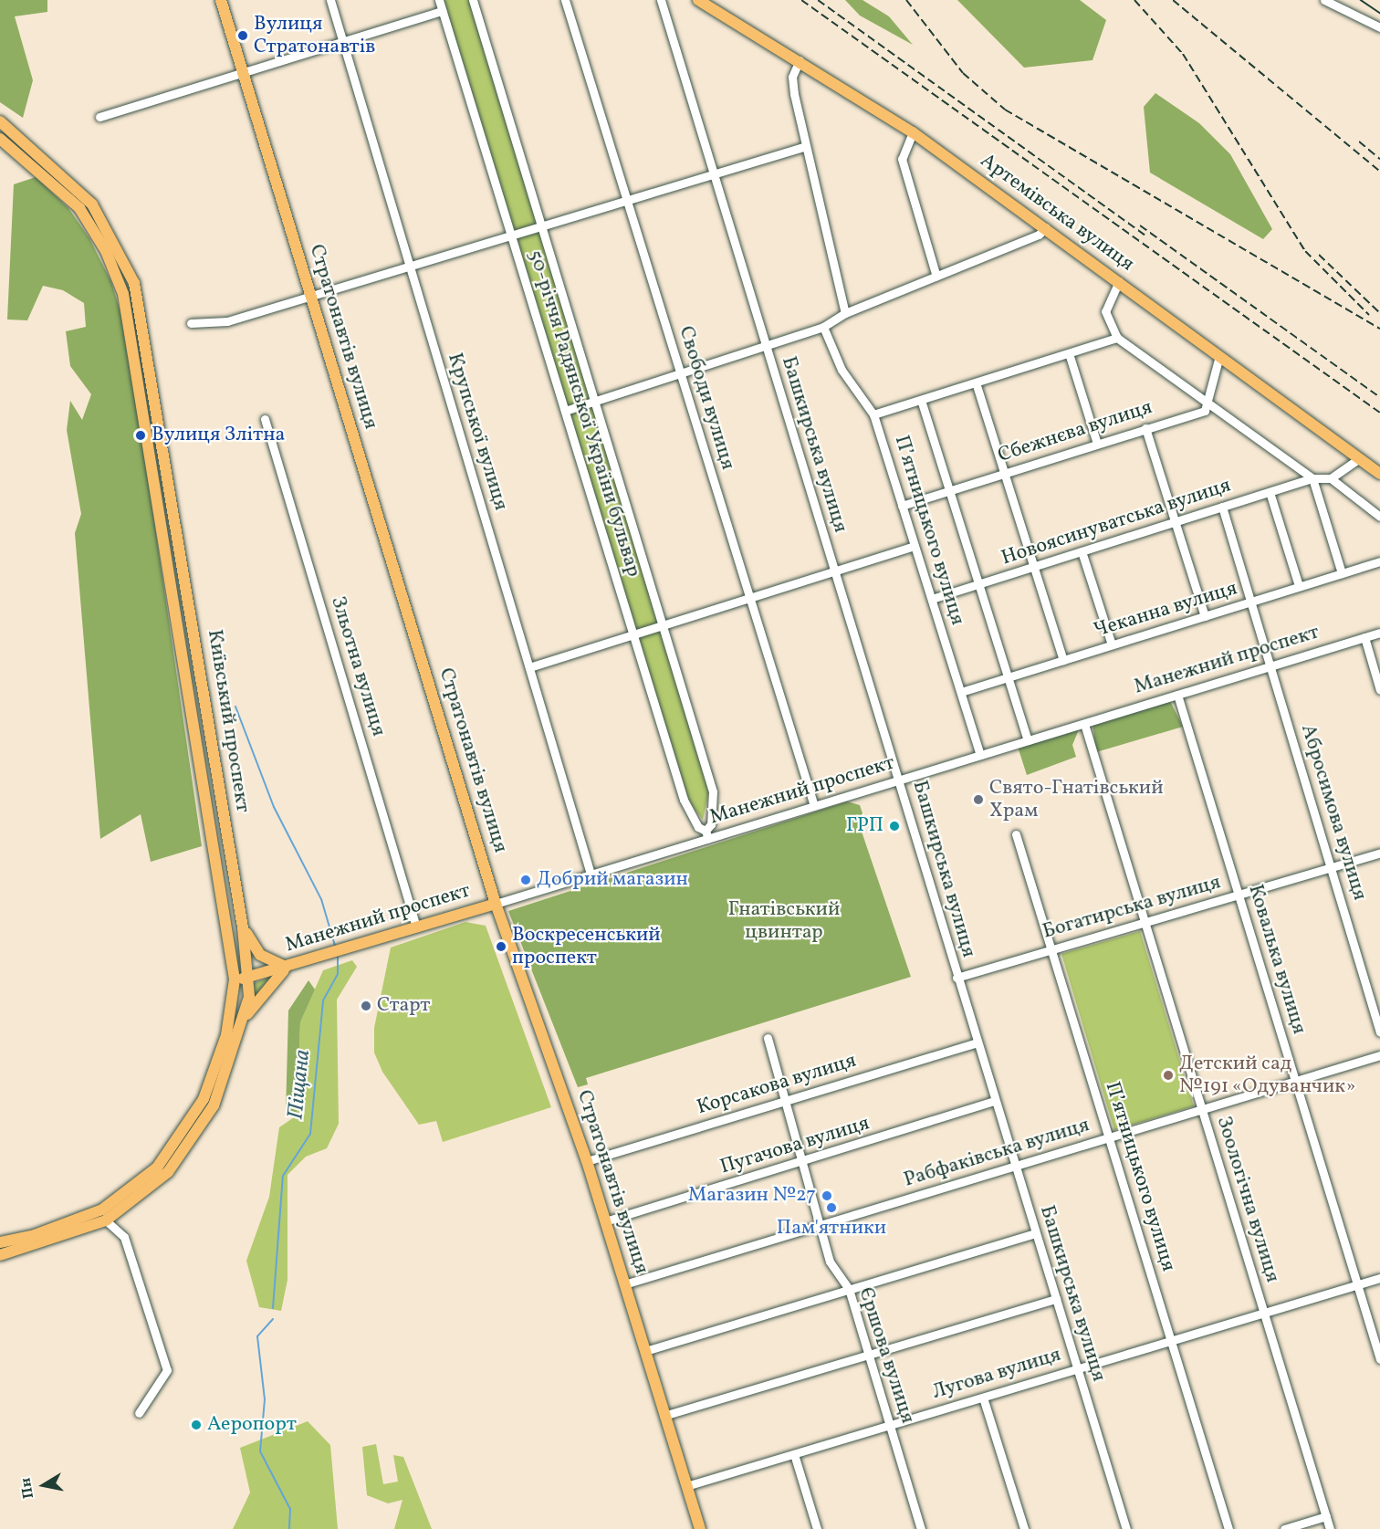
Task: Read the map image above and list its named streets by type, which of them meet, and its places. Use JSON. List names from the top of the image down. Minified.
{"streets":{"main road":["Артемівська вулиця","Стратонавтів вулиця","Манежний проспект","Київський проспект"],"street":["Свободи вулиця","50-річчя Радянської України бульвар","Крупської вулиця","Сбежнєва вулиця","Башкирська вулиця","Новоясинуватська вулиця","П’ятницького вулиця","Чеканна вулиця","Зльотна вулиця","Абросимова вулиця","Богатирська вулиця","Ковалька вулиця","Корсакова вулиця","Пугачова вулиця","Рабфаківська вулиця","Зоологічна вулиця","Єршова вулиця","Лугова вулиця"]},"crossings":[["Стратонавтів вулиця","Манежний проспект"],["Стратонавтів вулиця","Корсакова вулиця"],["Стратонавтів вулиця","Пугачова вулиця"],["Стратонавтів вулиця","Рабфаківська вулиця"],["Стратонавтів вулиця","Лугова вулиця"],["Свободи вулиця","Манежний проспект"],["50-річчя Радянської України бульвар","Манежний проспект"],["Крупської вулиця","Манежний проспект"],["Сбежнєва вулиця","П’ятницького вулиця"],["Башкирська вулиця","Манежний проспект"],["Башкирська вулиця","Богатирська вулиця"],["Башкирська вулиця","Корсакова вулиця"],["Башкирська вулиця","Пугачова вулиця"],["Башкирська вулиця","Рабфаківська вулиця"],["Башкирська вулиця","Лугова вулиця"],["Новоясинуватська вулиця","П’ятницького вулиця"],["Новоясинуватська вулиця","Абросимова вулиця"],["П’ятницького вулиця","Чеканна вулиця"],["П’ятницького вулиця","Манежний проспект"],["П’ятницького вулиця","Богатирська вулиця"],["П’ятницького вулиця","Рабфаківська вулиця"],["П’ятницького вулиця","Лугова вулиця"],["Чеканна вулиця","Абросимова вулиця"],["Манежний проспект","Зльотна вулиця"],["Манежний проспект","Київський проспект"],["Манежний проспект","Абросимова вулиця"],["Манежний проспект","Ковалька вулиця"],["Манежний проспект","Зоологічна вулиця"],["Абросимова вулиця","Богатирська вулиця"],["Богатирська вулиця","Ковалька вулиця"],["Богатирська вулиця","Зоологічна вулиця"],["Ковалька вулиця","Рабфаківська вулиця"],["Ковалька вулиця","Лугова вулиця"],["Корсакова вулиця","Єршова вулиця"],["Пугачова вулиця","Єршова вулиця"],["Рабфаківська вулиця","Зоологічна вулиця"],["Рабфаківська вулиця","Єршова вулиця"],["Зоологічна вулиця","Лугова вулиця"],["Єршова вулиця","Лугова вулиця"]],"water":["Піщана"],"parks":["Гнатівський цвинтар"],"places":["Вулиця Стратонавтів","Вулиця Злітна","Свято-Гнатівський Храм","ГРП","Добрий магазин","Воскресенський проспект","Старт","Детский сад №191 «Одуванчик»","Магазин №27","Пам'ятники","Аеропорт"],"north":"left"}
